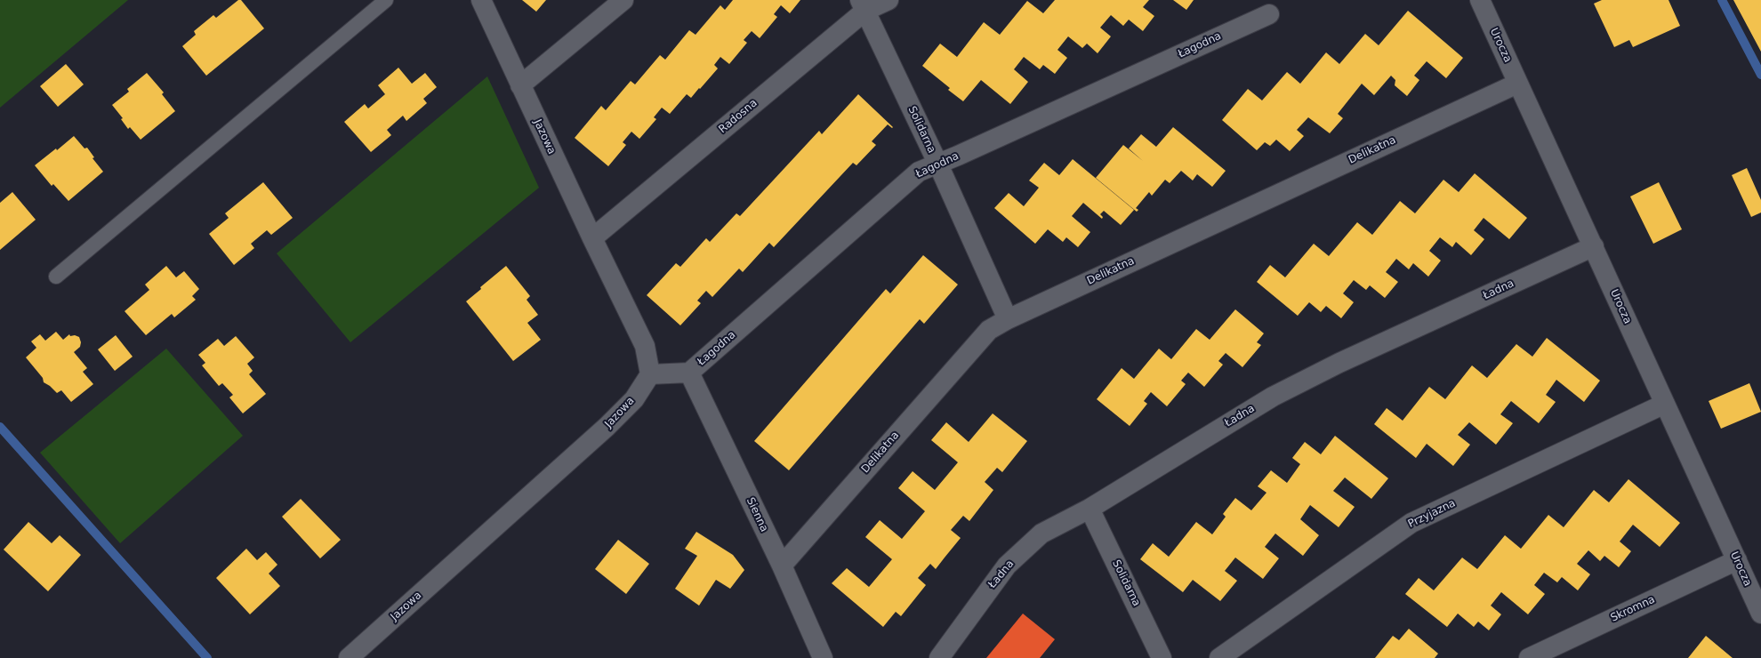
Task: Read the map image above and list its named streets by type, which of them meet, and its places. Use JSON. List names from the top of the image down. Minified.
{"streets":{"street":["Łagodna","Urocza","Radosna","Solidarna","Jazowa","Delikatna","Ładna","Przyjazna","Sienna","Skromna"]},"crossings":[["Łagodna","Solidarna"],["Łagodna","Jazowa"],["Łagodna","Sienna"],["Urocza","Delikatna"],["Urocza","Ładna"],["Urocza","Przyjazna"],["Urocza","Skromna"],["Radosna","Solidarna"],["Radosna","Jazowa"],["Solidarna","Delikatna"],["Solidarna","Ładna"],["Delikatna","Sienna"]]}
